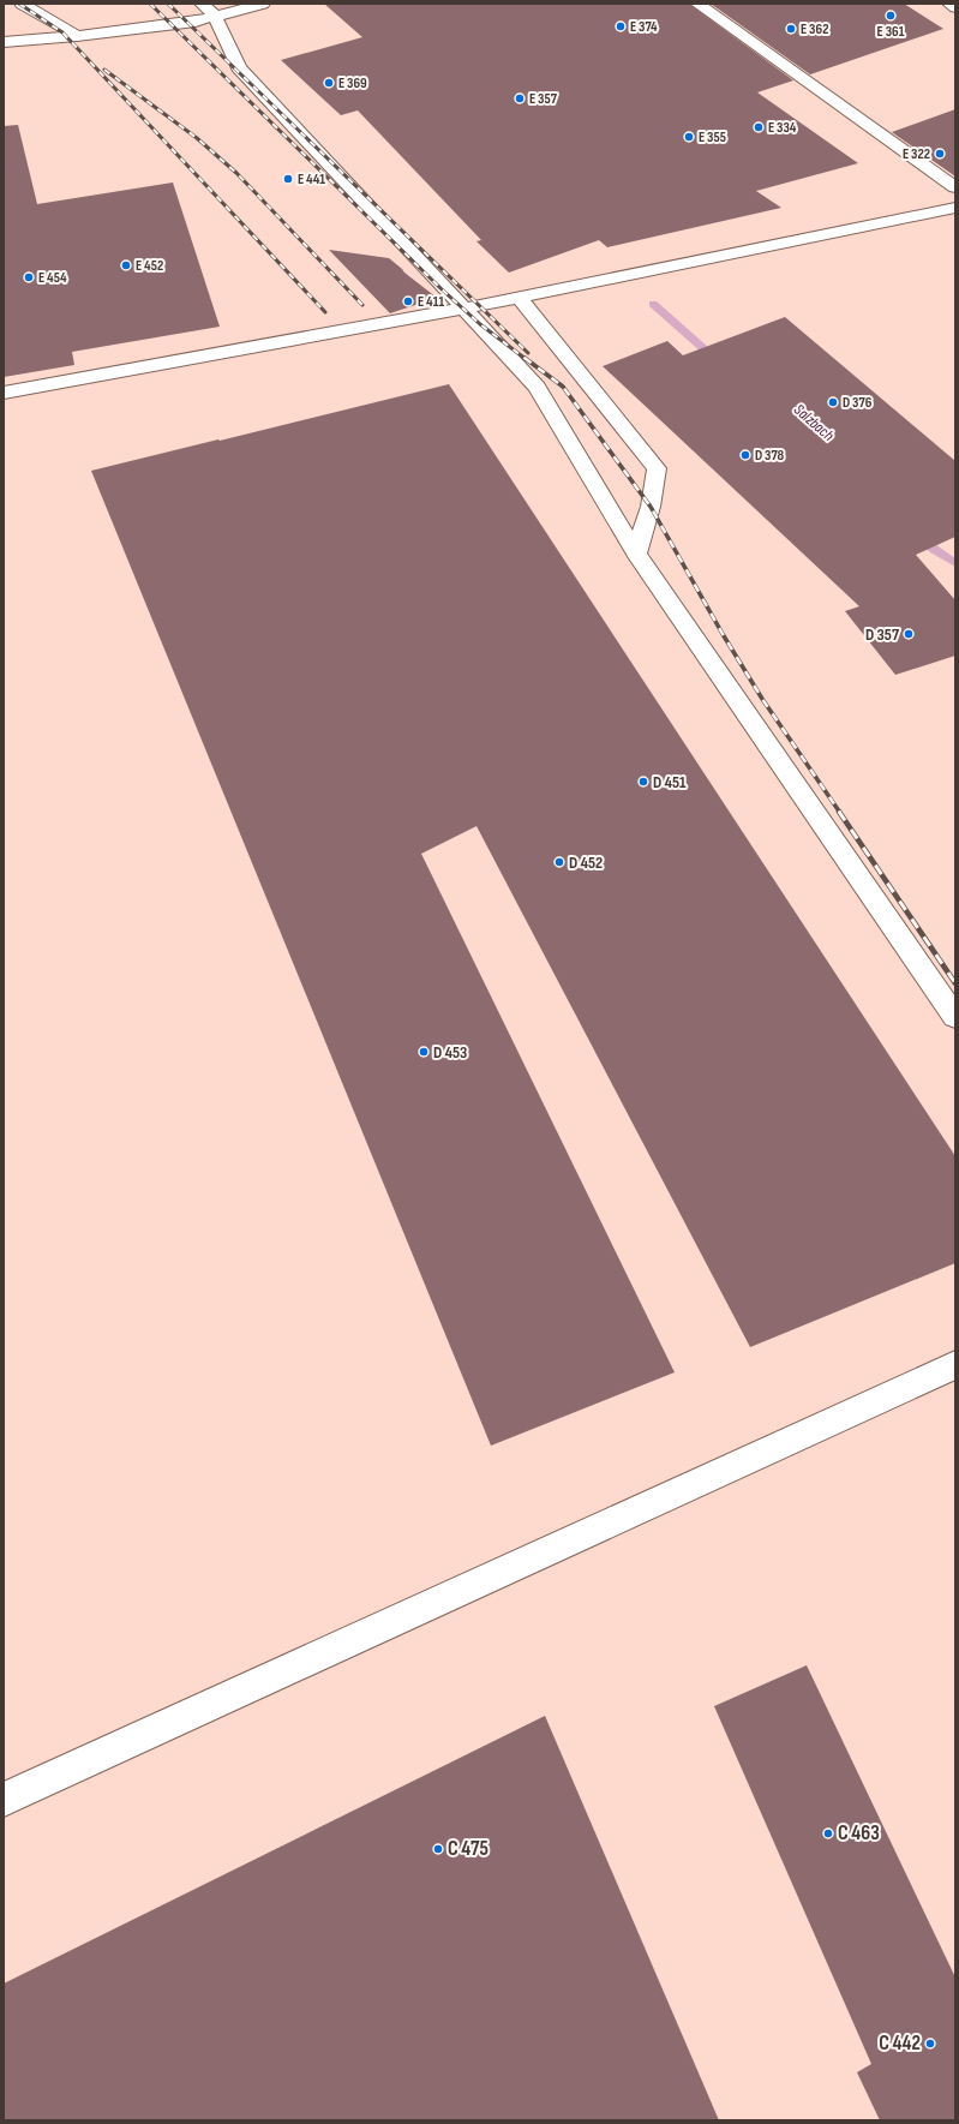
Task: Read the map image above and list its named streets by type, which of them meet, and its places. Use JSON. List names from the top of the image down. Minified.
{"water":["Salzbach"],"places":["E 361","E 374","E 362","E 369","E 357","E 334","E 355","E 322","E 441","E 452","E 454","E 411","D 376","D 378","D 357","D 451","D 452","D 453","C 463","C 475","C 442"]}
